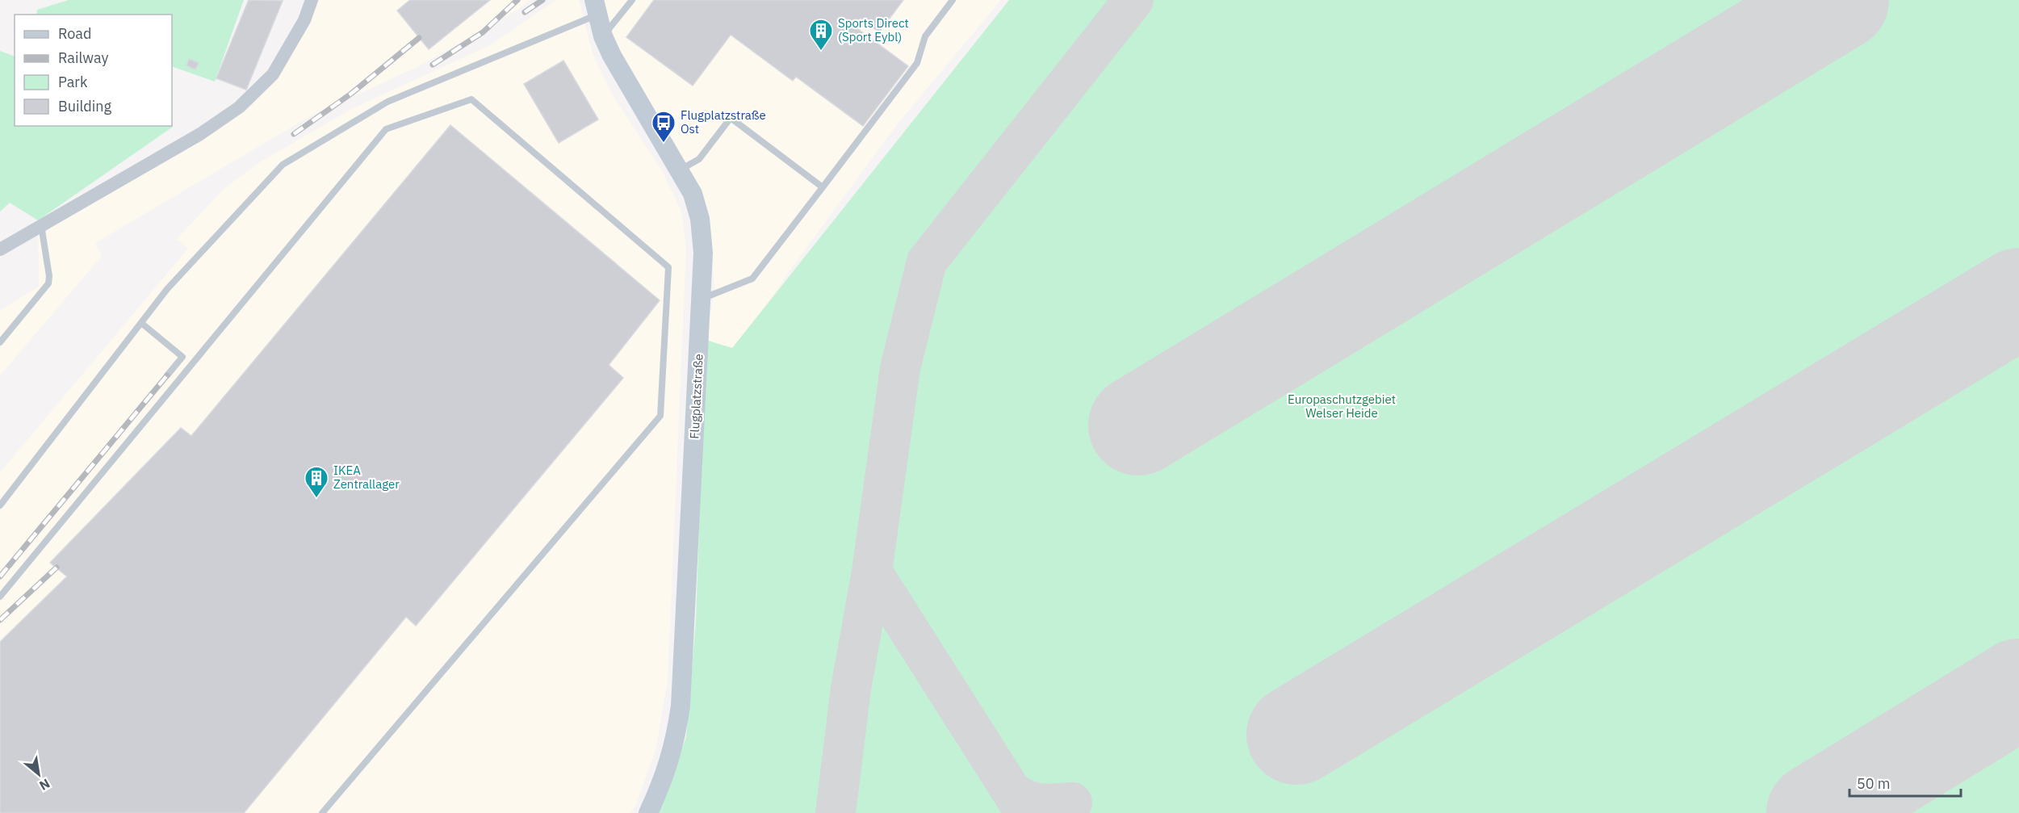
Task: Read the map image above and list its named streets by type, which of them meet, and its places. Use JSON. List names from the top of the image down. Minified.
{"streets":{"street":["Flugplatzstraße"]},"parks":["Europaschutzgebiet Welser Heide"],"places":{"building":["Sports Direct (Sport Eybl)","IKEA Zentrallager"],"bus stop":["Flugplatzstraße Ost"]},"legend":["Road","Railway","Park","Building"],"scale_bar":"50 m","north":"bottom right"}
